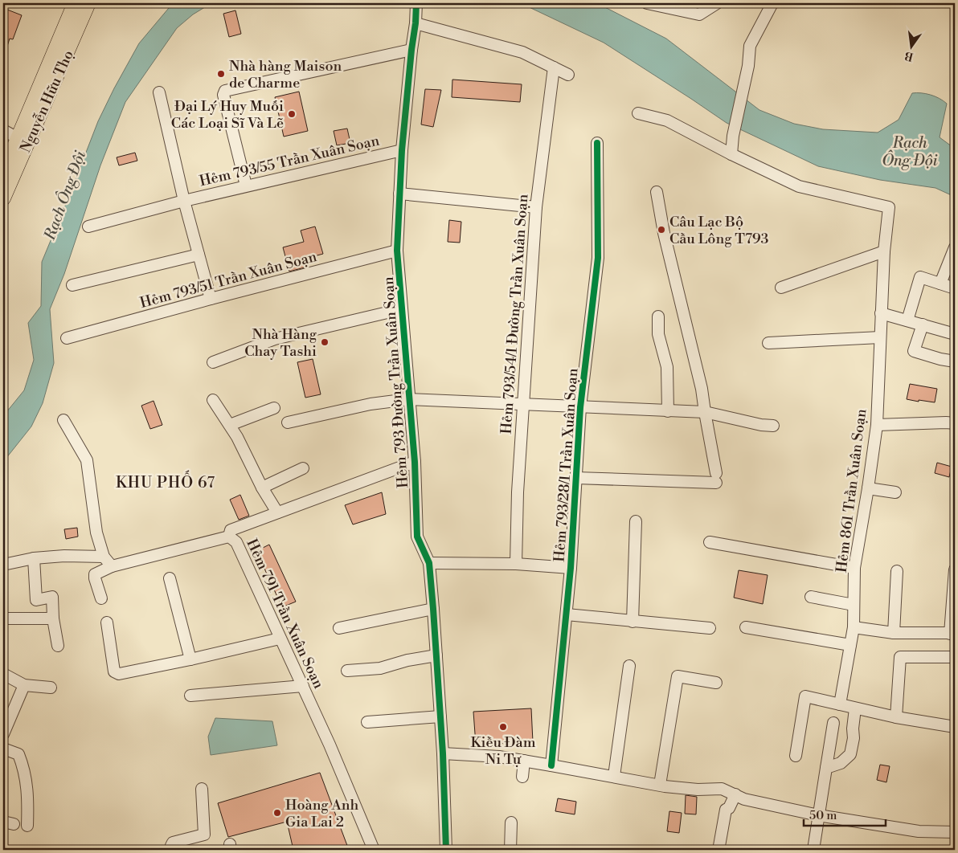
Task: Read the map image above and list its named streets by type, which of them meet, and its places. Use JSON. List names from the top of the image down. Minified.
{"streets":{"main road":["Nguyễn Hữu Thọ"],"street":["Hẻm 793/55 Trần Xuân Soạn","Hẻm 793/51 Trần Xuân Soạn","Hẻm 793/54/1 Đường Trần Xuân Soạn","Hẻm 793 Đường Trần Xuân Soạn","Hẻm 793/28/1 Trần Xuân Soạn","Hẻm 861 Trần Xuân Soạn","Hẻm 791 Trần Xuân Soạn"]},"crossings":[["Hẻm 793/55 Trần Xuân Soạn","Hẻm 793/51 Trần Xuân Soạn"],["Hẻm 793/55 Trần Xuân Soạn","Hẻm 793 Đường Trần Xuân Soạn"],["Hẻm 793/51 Trần Xuân Soạn","Hẻm 793 Đường Trần Xuân Soạn"]],"districts":["KHU PHỐ 67"],"water":["Rạch Ông Đội"],"places":["Nhà hàng Maison de Charme","Đại Lý Huy Muối Các Loại Sĩ Và Lẽ","Câu Lạc Bộ Cầu Lông T793","Nhà Hàng Chay Tashi","Kiều Đàm Ni Tự","Hoàng Anh Gia Lai 2"],"scale_bar":"50 m","north":"bottom"}
